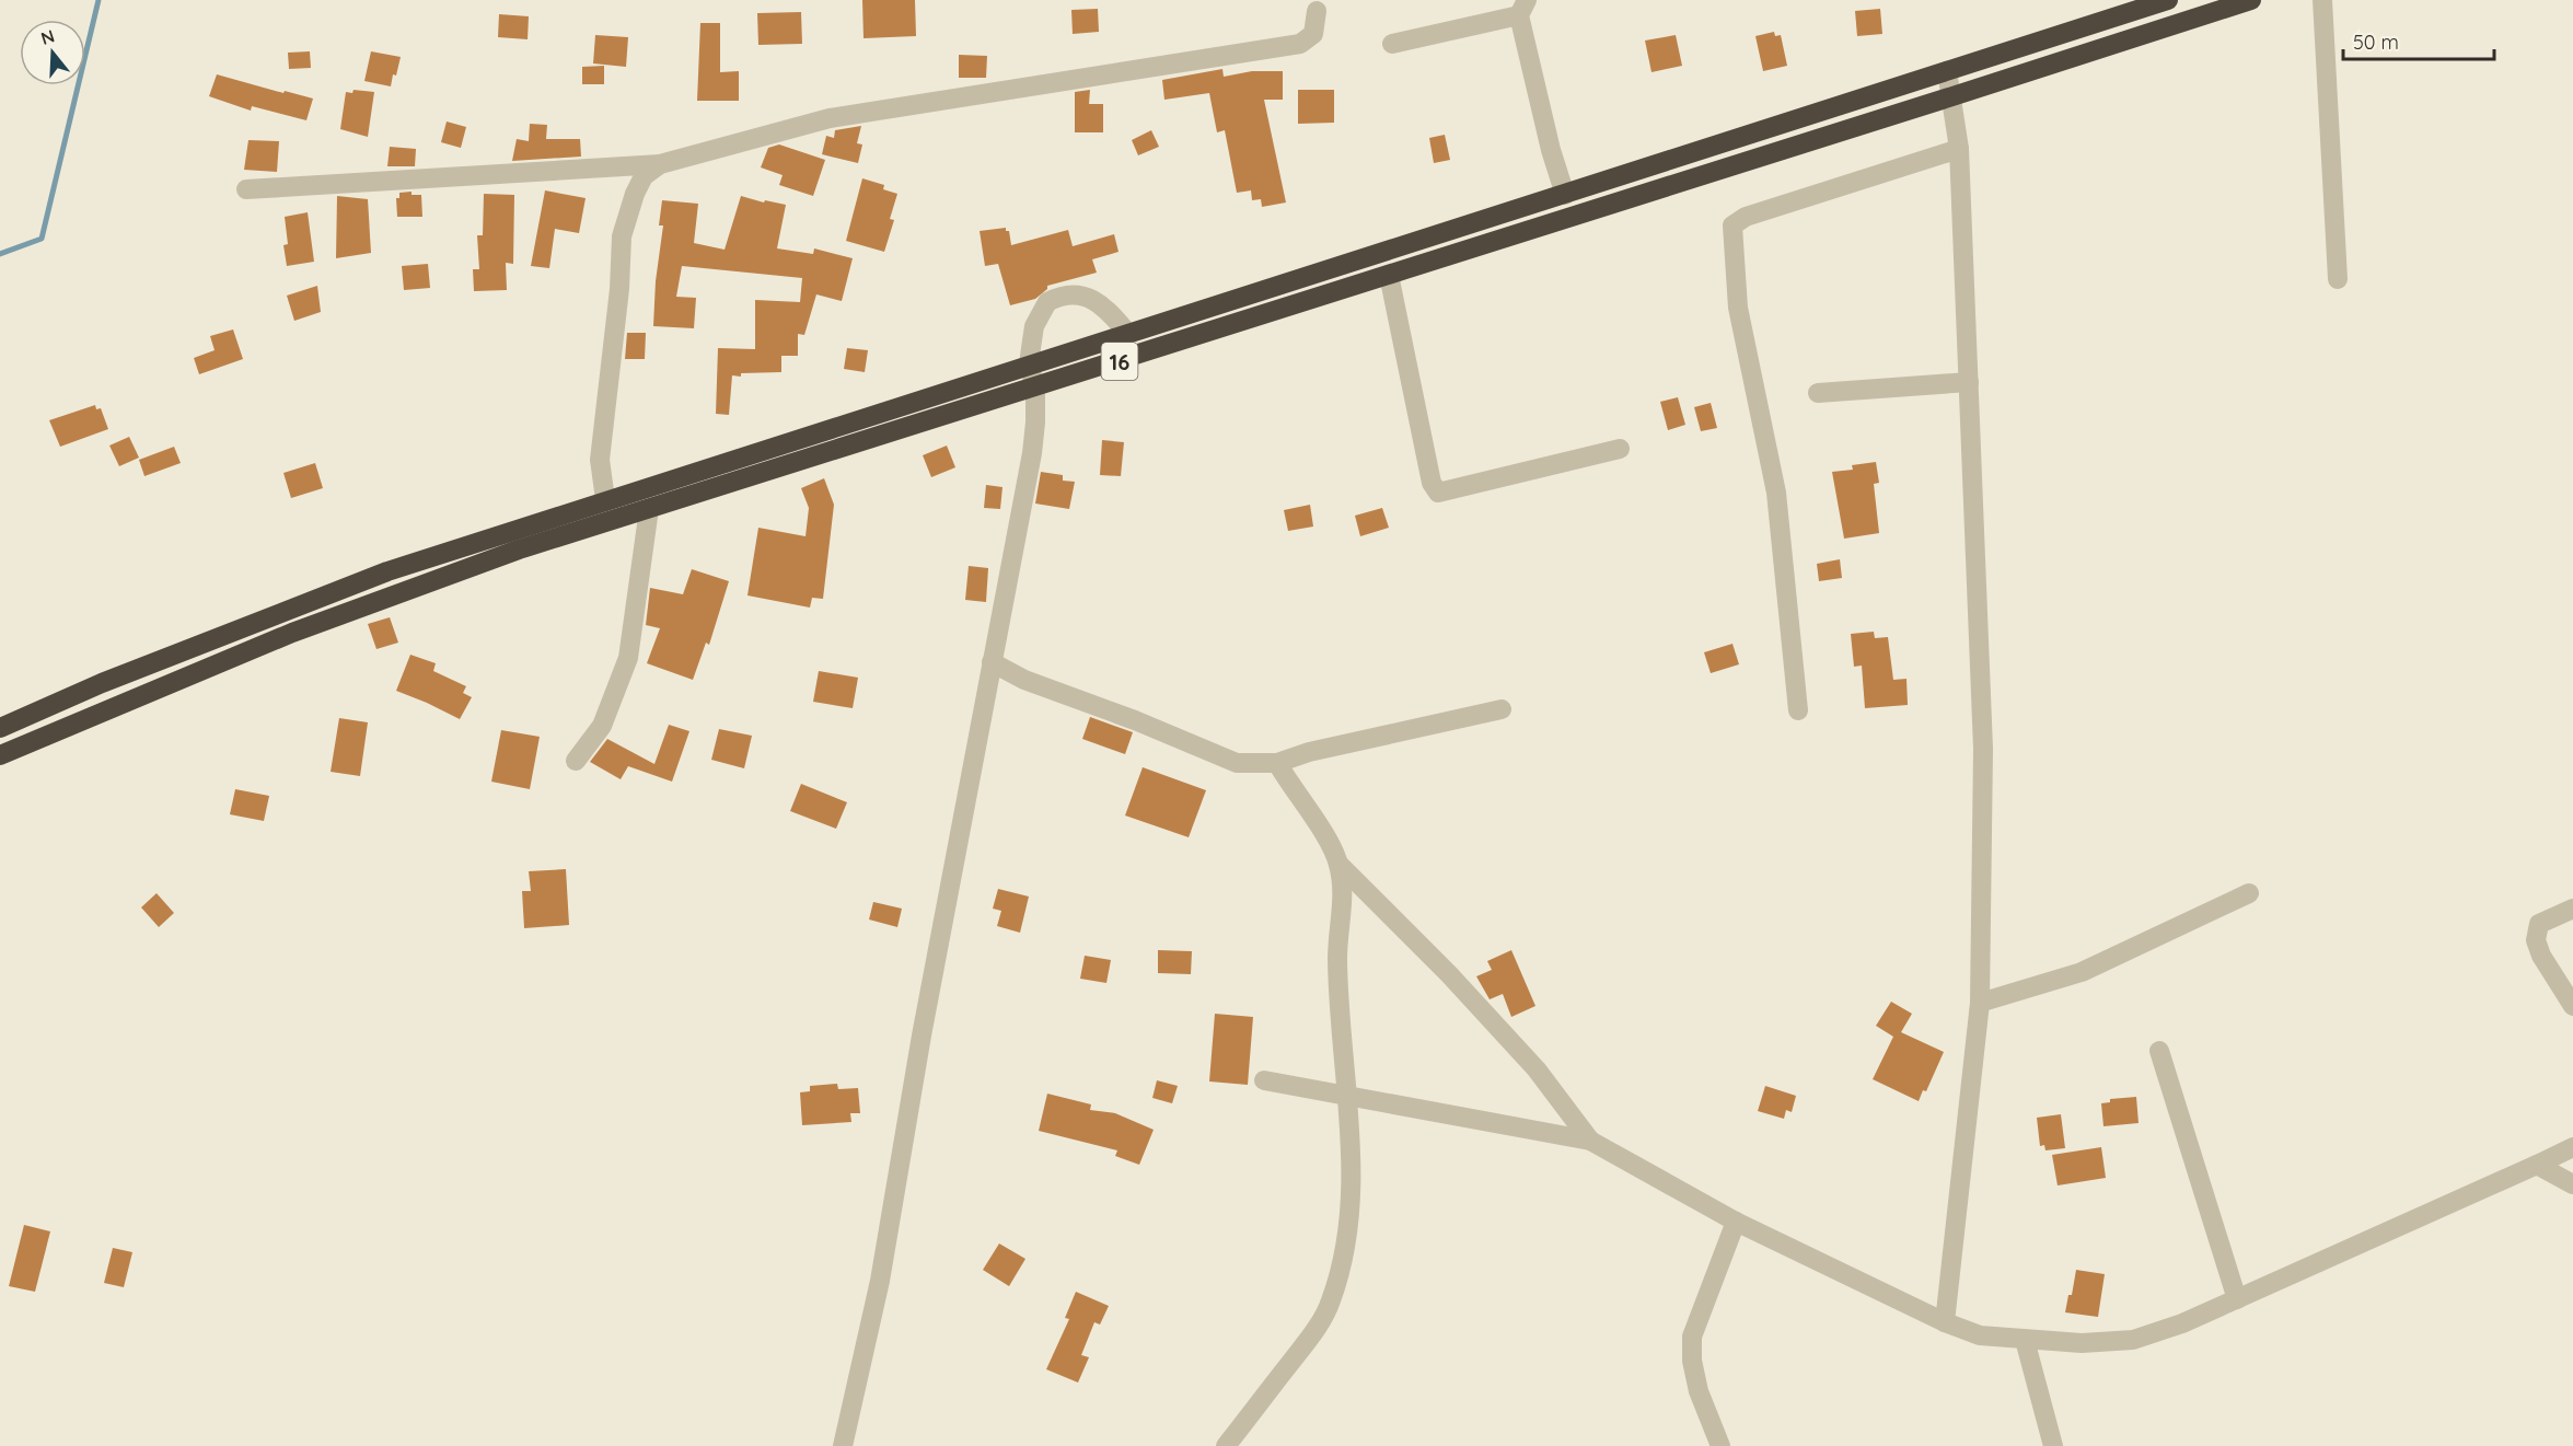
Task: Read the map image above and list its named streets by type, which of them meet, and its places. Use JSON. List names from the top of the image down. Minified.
{"streets":{"highway":["16"]},"scale_bar":"50 m","north":"top"}
